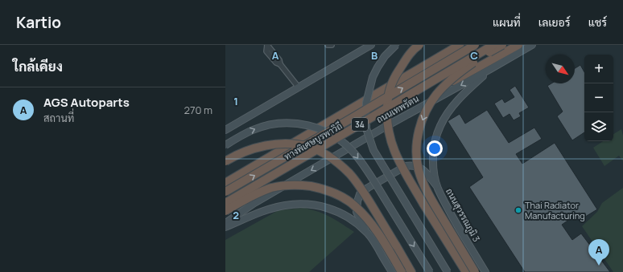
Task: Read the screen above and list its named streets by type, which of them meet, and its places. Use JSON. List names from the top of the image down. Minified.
{"streets":{"highway":["34","ทางพิเศษบูรพาวิถี"],"main road":["ถนนเทพรัตน","ถนนสุวรรณภูมิ 3"]},"crossings":[["ถนนเทพรัตน","ถนนสุวรรณภูมิ 3"]],"one_way":["ถนนเทพรัตน"],"places":["Thai Radiator Manufacturing"],"north":"bottom right","page":{"header":"Kartio","nav":["แผนที่","เลเยอร์","แชร์"],"heading":"ใกล้เคียง","map_buttons":["+","−"],"list":[{"mark":"A","name":"AGS Autoparts","note":"สถานที่","value":"270 m"}],"pins":"A"},"grid":{"columns":["A","B","C"],"rows":["1","2"]}}
